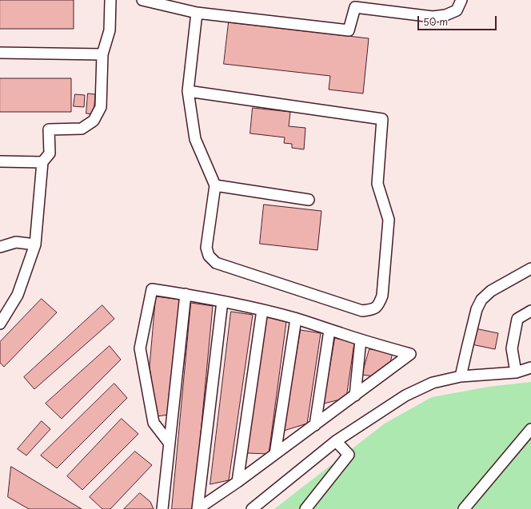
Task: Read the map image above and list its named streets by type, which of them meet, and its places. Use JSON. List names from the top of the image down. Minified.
{"scale_bar":"50 m"}
